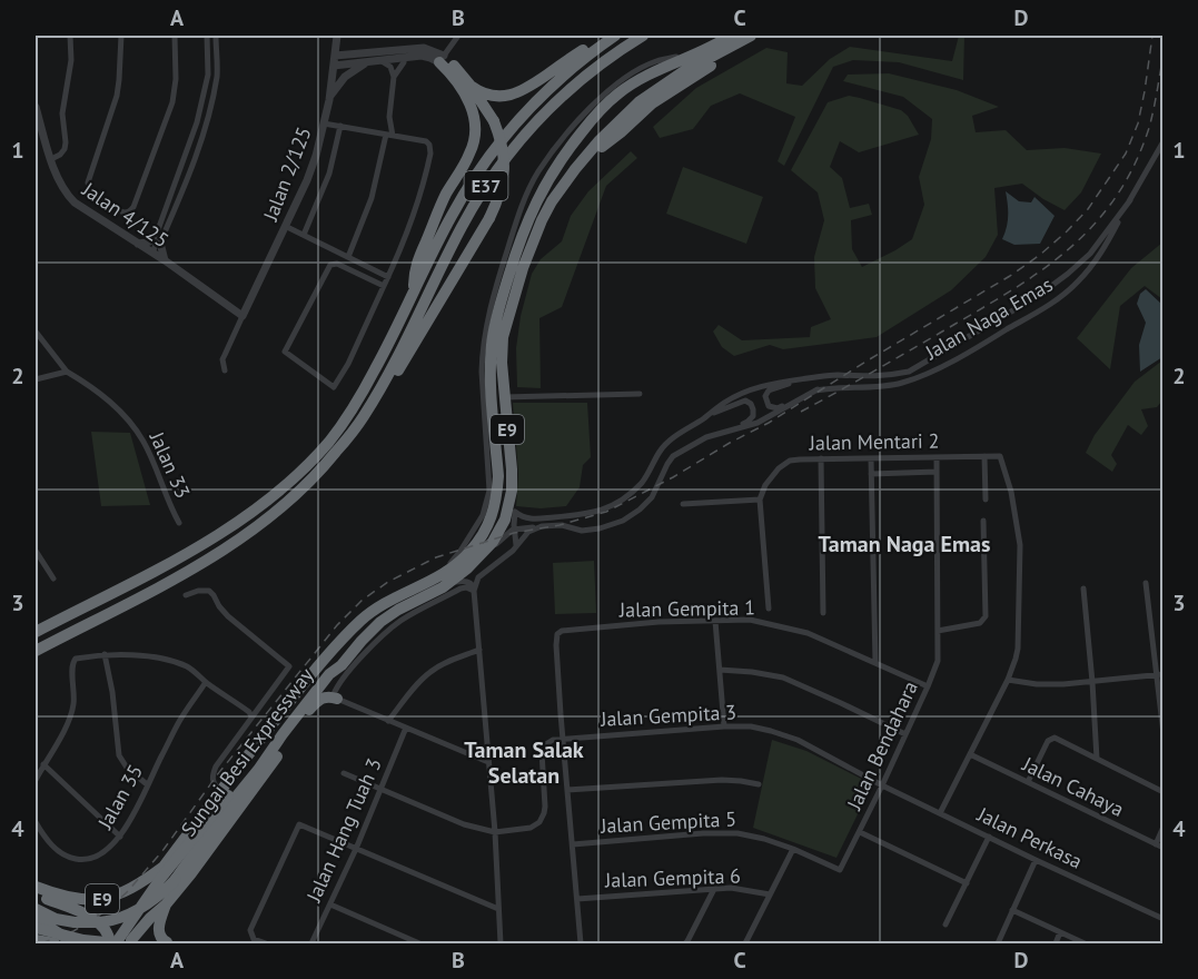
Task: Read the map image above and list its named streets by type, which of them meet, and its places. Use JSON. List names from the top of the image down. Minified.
{"streets":{"highway":["E37","E9","Sungai Besi Expressway"],"street":["Jalan 2/125","Jalan 4/125","Jalan Naga Emas","Jalan Mentari 2","Jalan 33","Jalan Gempita 1","Jalan Gempita 3","Jalan Bendahara","Jalan Cahaya","Jalan 35","Jalan Gempita 5","Jalan Hang Tuah 3","Jalan Perkasa","Jalan Gempita 6"]},"crossings":[["Jalan 2/125","Jalan 4/125"],["Jalan Mentari 2","Jalan Bendahara"],["Jalan Gempita 1","Jalan Gempita 3"],["Jalan Gempita 1","Jalan Bendahara"],["Jalan Gempita 3","Jalan Bendahara"],["Jalan Gempita 3","Jalan Perkasa"],["Jalan Bendahara","Jalan Gempita 5"],["Jalan Bendahara","Jalan Perkasa"]],"districts":["Taman Naga Emas","Taman Salak Selatan"],"grid":{"columns":["A","B","C","D"],"rows":["1","2","3","4"]}}
